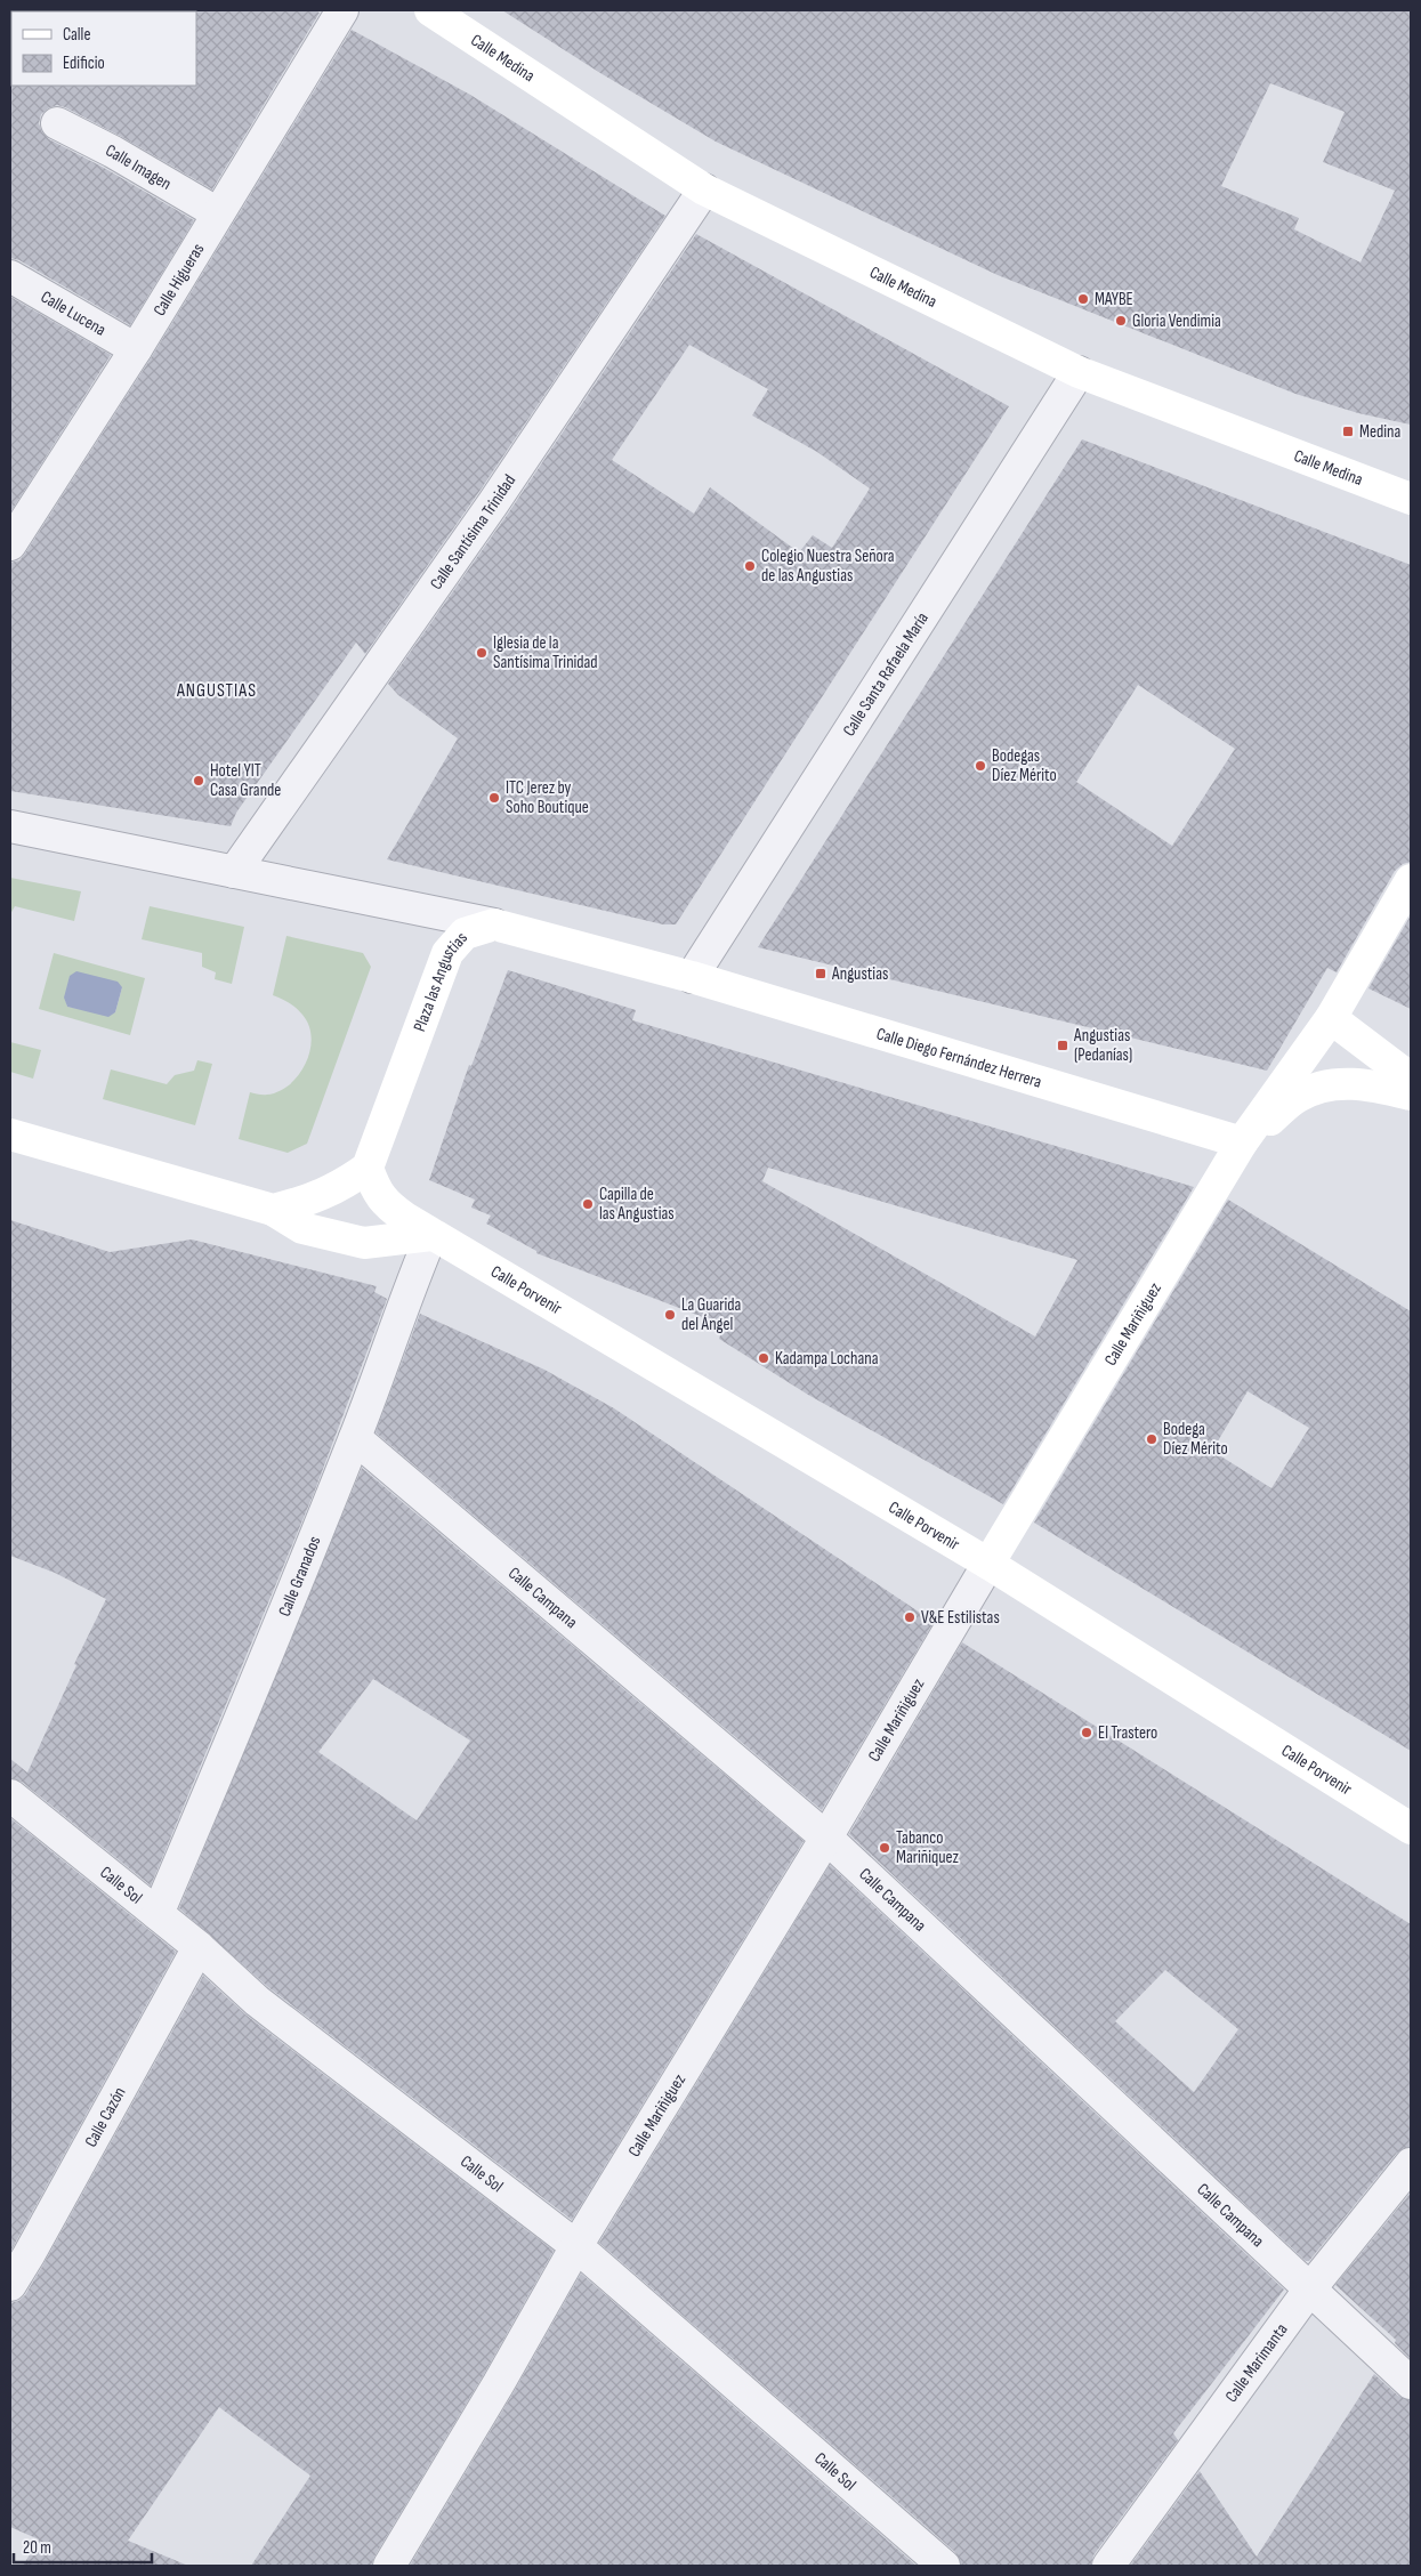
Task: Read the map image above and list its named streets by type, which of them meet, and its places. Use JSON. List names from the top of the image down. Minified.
{"streets":{"street":["Calle Medina","Calle Imagen","Calle Higueras","Calle Lucena","Calle Santísima Trinidad","Calle Santa Rafaela María","Plaza las Angustias","Calle Diego Fernández Herrera","Calle Porvenir","Calle Mariñiguez","Calle Granados","Calle Campana","Calle Sol","Calle Cazón","Calle Marimanta"]},"crossings":[["Calle Medina","Calle Santísima Trinidad"],["Calle Medina","Calle Santa Rafaela María"],["Calle Imagen","Calle Higueras"],["Calle Higueras","Calle Lucena"],["Calle Santísima Trinidad","Plaza las Angustias"],["Calle Santa Rafaela María","Calle Diego Fernández Herrera"],["Plaza las Angustias","Calle Diego Fernández Herrera"],["Plaza las Angustias","Calle Porvenir"],["Calle Diego Fernández Herrera","Calle Mariñiguez"],["Calle Porvenir","Calle Mariñiguez"],["Calle Porvenir","Calle Granados"],["Calle Mariñiguez","Calle Campana"],["Calle Mariñiguez","Calle Sol"],["Calle Granados","Calle Campana"],["Calle Granados","Calle Sol"],["Calle Campana","Calle Marimanta"],["Calle Sol","Calle Cazón"]],"districts":["ANGUSTIAS"],"places":{"other":["MAYBE","Gloria Vendimia","Colegio Nuestra Señora de las Angustias","Iglesia de la Santísima Trinidad","Bodegas Díez Mérito","Hotel YIT Casa Grande","ITC Jerez by Soho Boutique","Capilla de las Angustias","La Guarida del Ángel","Kadampa Lochana","Bodega Díez Mérito","V&E Estilistas","El Trastero","Tabanco Mariñiquez"],"transit":["Medina","Angustias","Angustias (Pedanías)"]},"legend":["Calle","Edificio"],"scale_bar":"20 m"}
